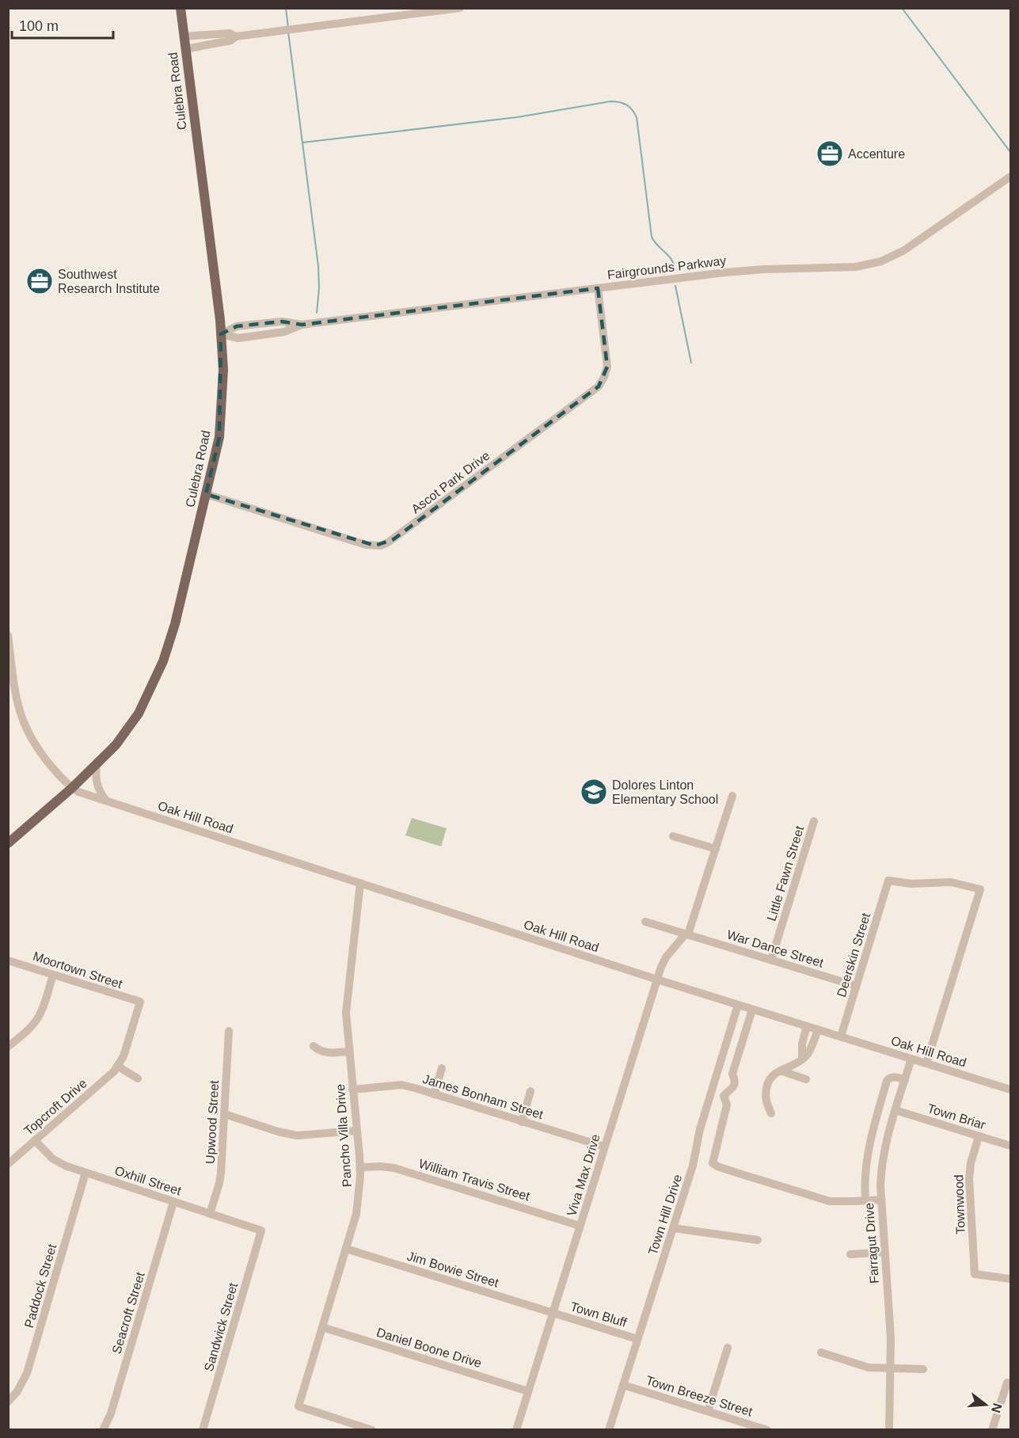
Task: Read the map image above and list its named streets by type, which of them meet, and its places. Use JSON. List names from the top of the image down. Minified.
{"streets":{"main road":["Culebra Road"],"street":["Fairgrounds Parkway","Ascot Park Drive","Oak Hill Road","Little Fawn Street","War Dance Street","Deerskin Street","Moortown Street","James Bonham Street","Topcroft Drive","Town Briar","Upwood Street","Pancho Villa Drive","Viva Max Drive","William Travis Street","Oxhill Street","Townwood","Town Hill Drive","Farragut Drive","Jim Bowie Street","Paddock Street","Seacroft Street","Town Bluff","Sandwick Street","Daniel Boone Drive","Town Breeze Street"]},"crossings":[["Culebra Road","Fairgrounds Parkway"],["Culebra Road","Ascot Park Drive"],["Culebra Road","Oak Hill Road"],["Fairgrounds Parkway","Ascot Park Drive"],["Oak Hill Road","Deerskin Street"],["Oak Hill Road","Pancho Villa Drive"],["Oak Hill Road","Viva Max Drive"],["Oak Hill Road","Town Hill Drive"],["Oak Hill Road","Farragut Drive"],["Little Fawn Street","War Dance Street"],["War Dance Street","Deerskin Street"],["War Dance Street","Viva Max Drive"],["Moortown Street","Topcroft Drive"],["James Bonham Street","Pancho Villa Drive"],["James Bonham Street","Viva Max Drive"],["Topcroft Drive","Oxhill Street"],["Town Briar","Townwood"],["Town Briar","Farragut Drive"],["Upwood Street","Oxhill Street"],["Pancho Villa Drive","William Travis Street"],["Pancho Villa Drive","Jim Bowie Street"],["Pancho Villa Drive","Daniel Boone Drive"],["Viva Max Drive","William Travis Street"],["Viva Max Drive","Jim Bowie Street"],["Viva Max Drive","Town Bluff"],["Viva Max Drive","Daniel Boone Drive"],["Oxhill Street","Paddock Street"],["Oxhill Street","Seacroft Street"],["Oxhill Street","Sandwick Street"],["Town Hill Drive","Town Bluff"],["Town Hill Drive","Town Breeze Street"],["Jim Bowie Street","Town Bluff"]],"places":{"office":["Accenture","Southwest Research Institute"],"school or university":["Dolores Linton Elementary School"]},"scale_bar":"100 m","north":"right"}
